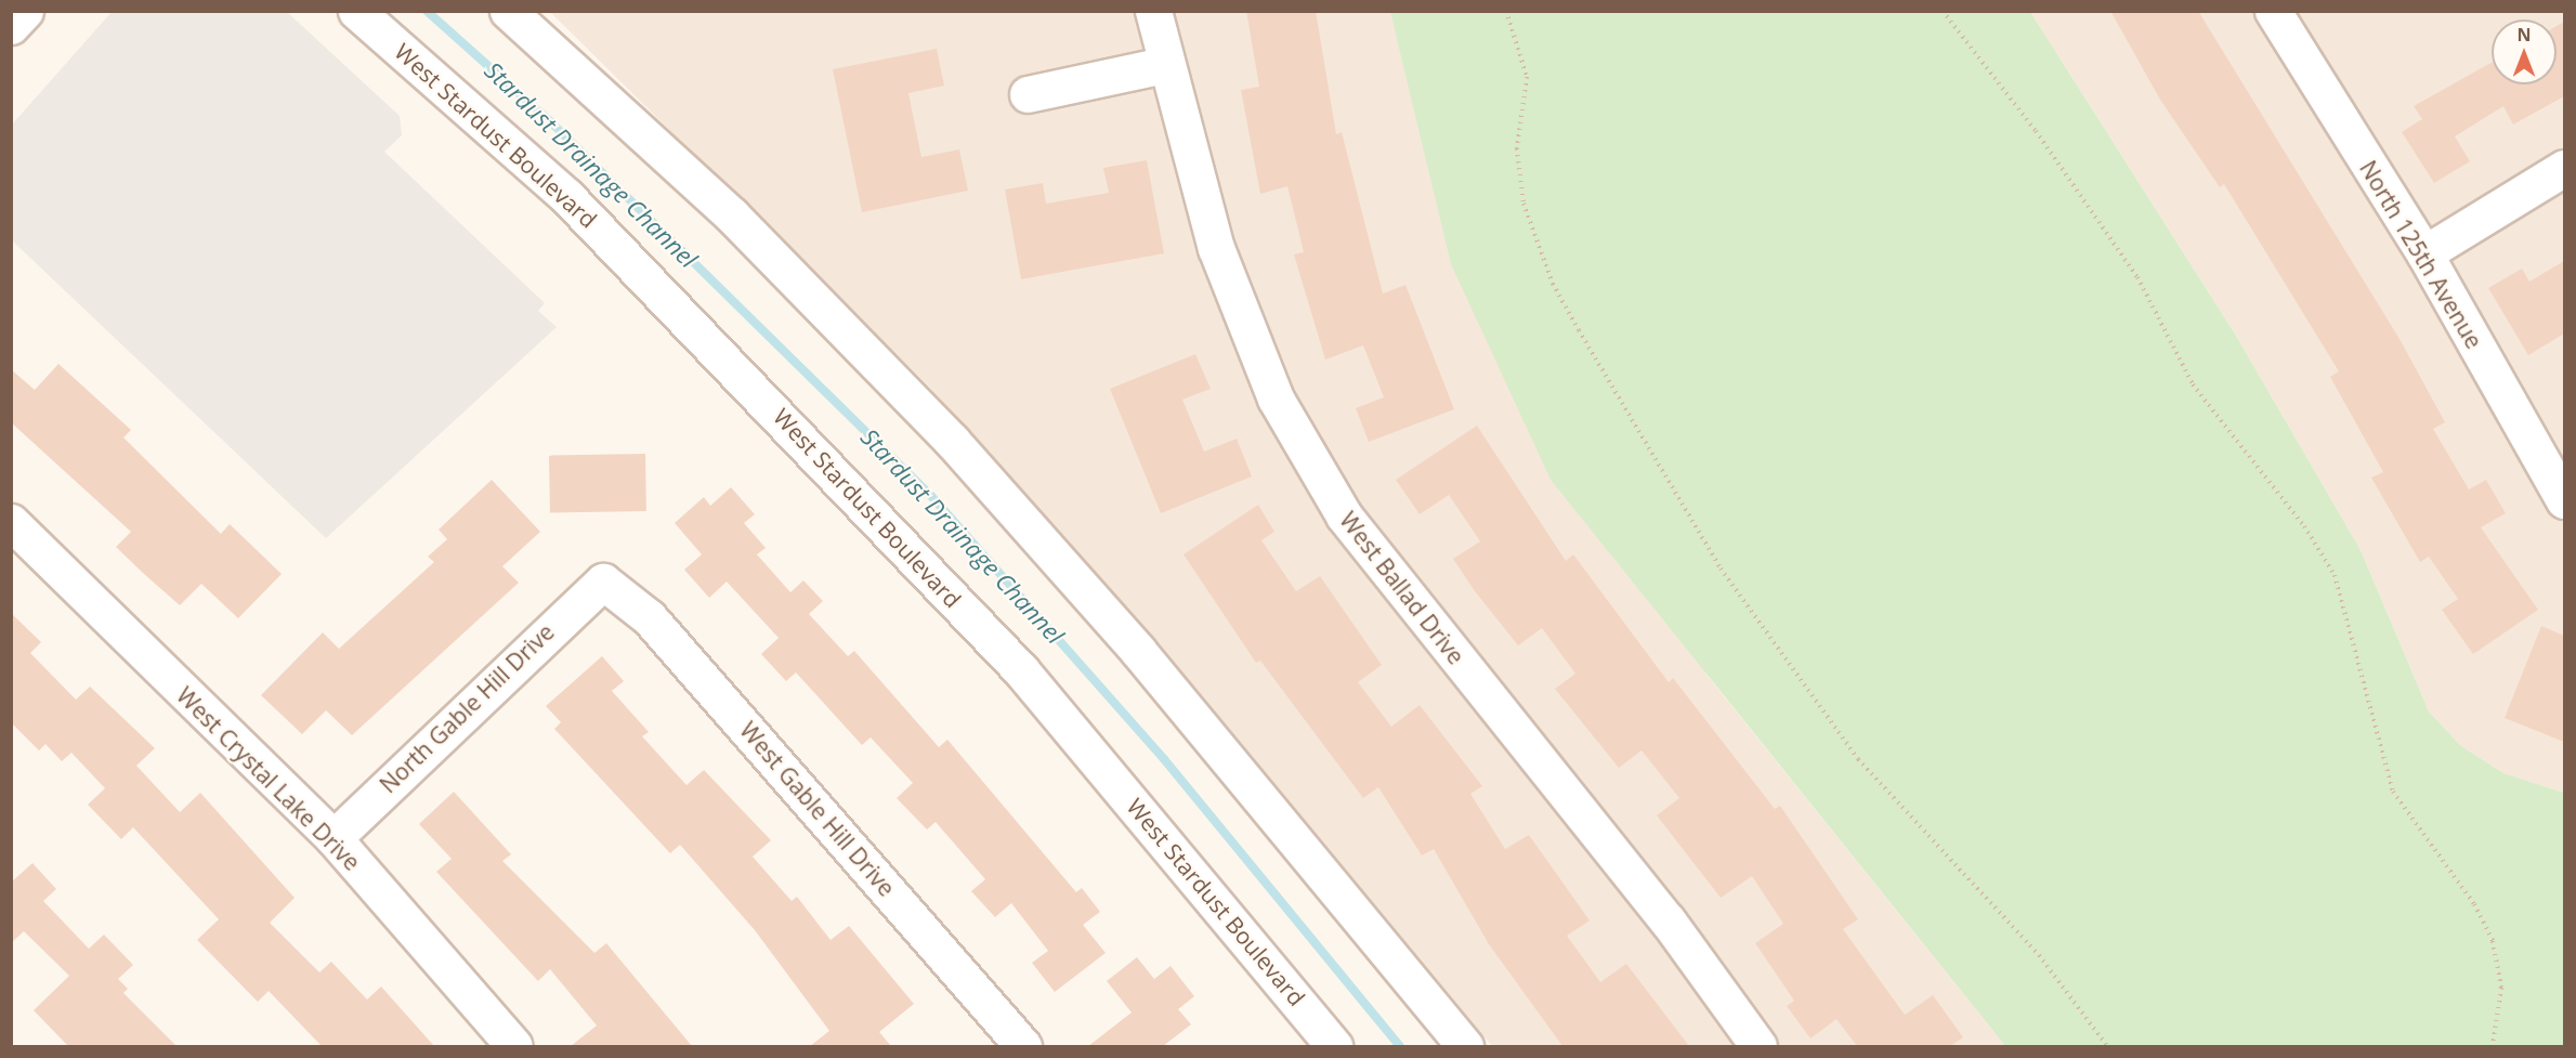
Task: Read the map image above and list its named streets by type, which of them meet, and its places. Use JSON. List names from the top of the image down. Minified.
{"streets":{"street":["West Stardust Boulevard","North 125th Avenue","West Ballad Drive","North Gable Hill Drive","West Crystal Lake Drive","West Gable Hill Drive"]},"crossings":[["North Gable Hill Drive","West Crystal Lake Drive"],["North Gable Hill Drive","West Gable Hill Drive"]],"water":["Stardust Drainage Channel"],"north":"top"}
